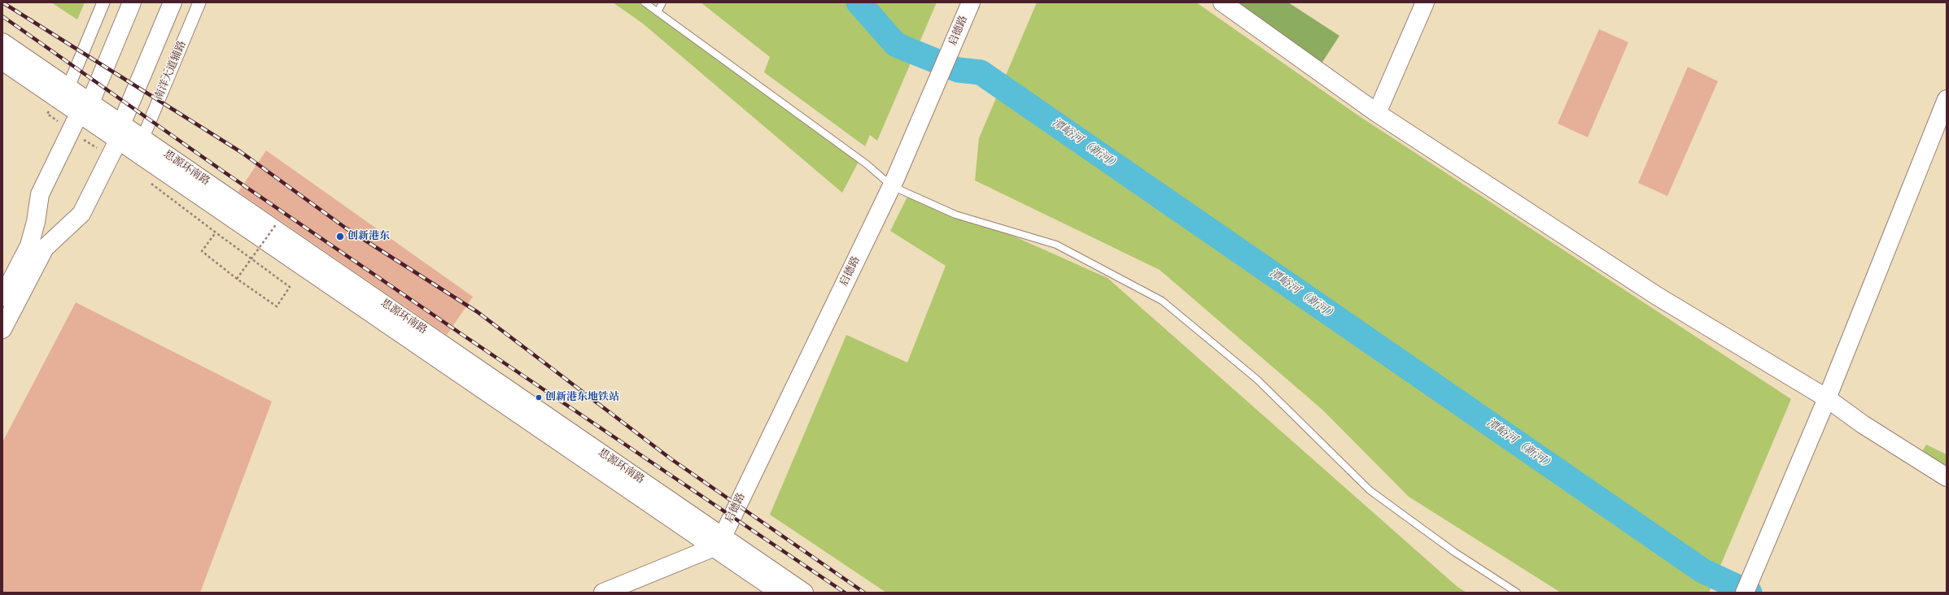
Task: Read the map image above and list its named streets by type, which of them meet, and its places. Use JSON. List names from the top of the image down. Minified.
{"streets":{"street":["启德路","南洋大道辅路","思源环南路"]},"crossings":[["启德路","思源环南路"],["南洋大道辅路","思源环南路"]],"water":["潭峪河（新河）"],"places":["创新港东","创新港东地铁站"]}
